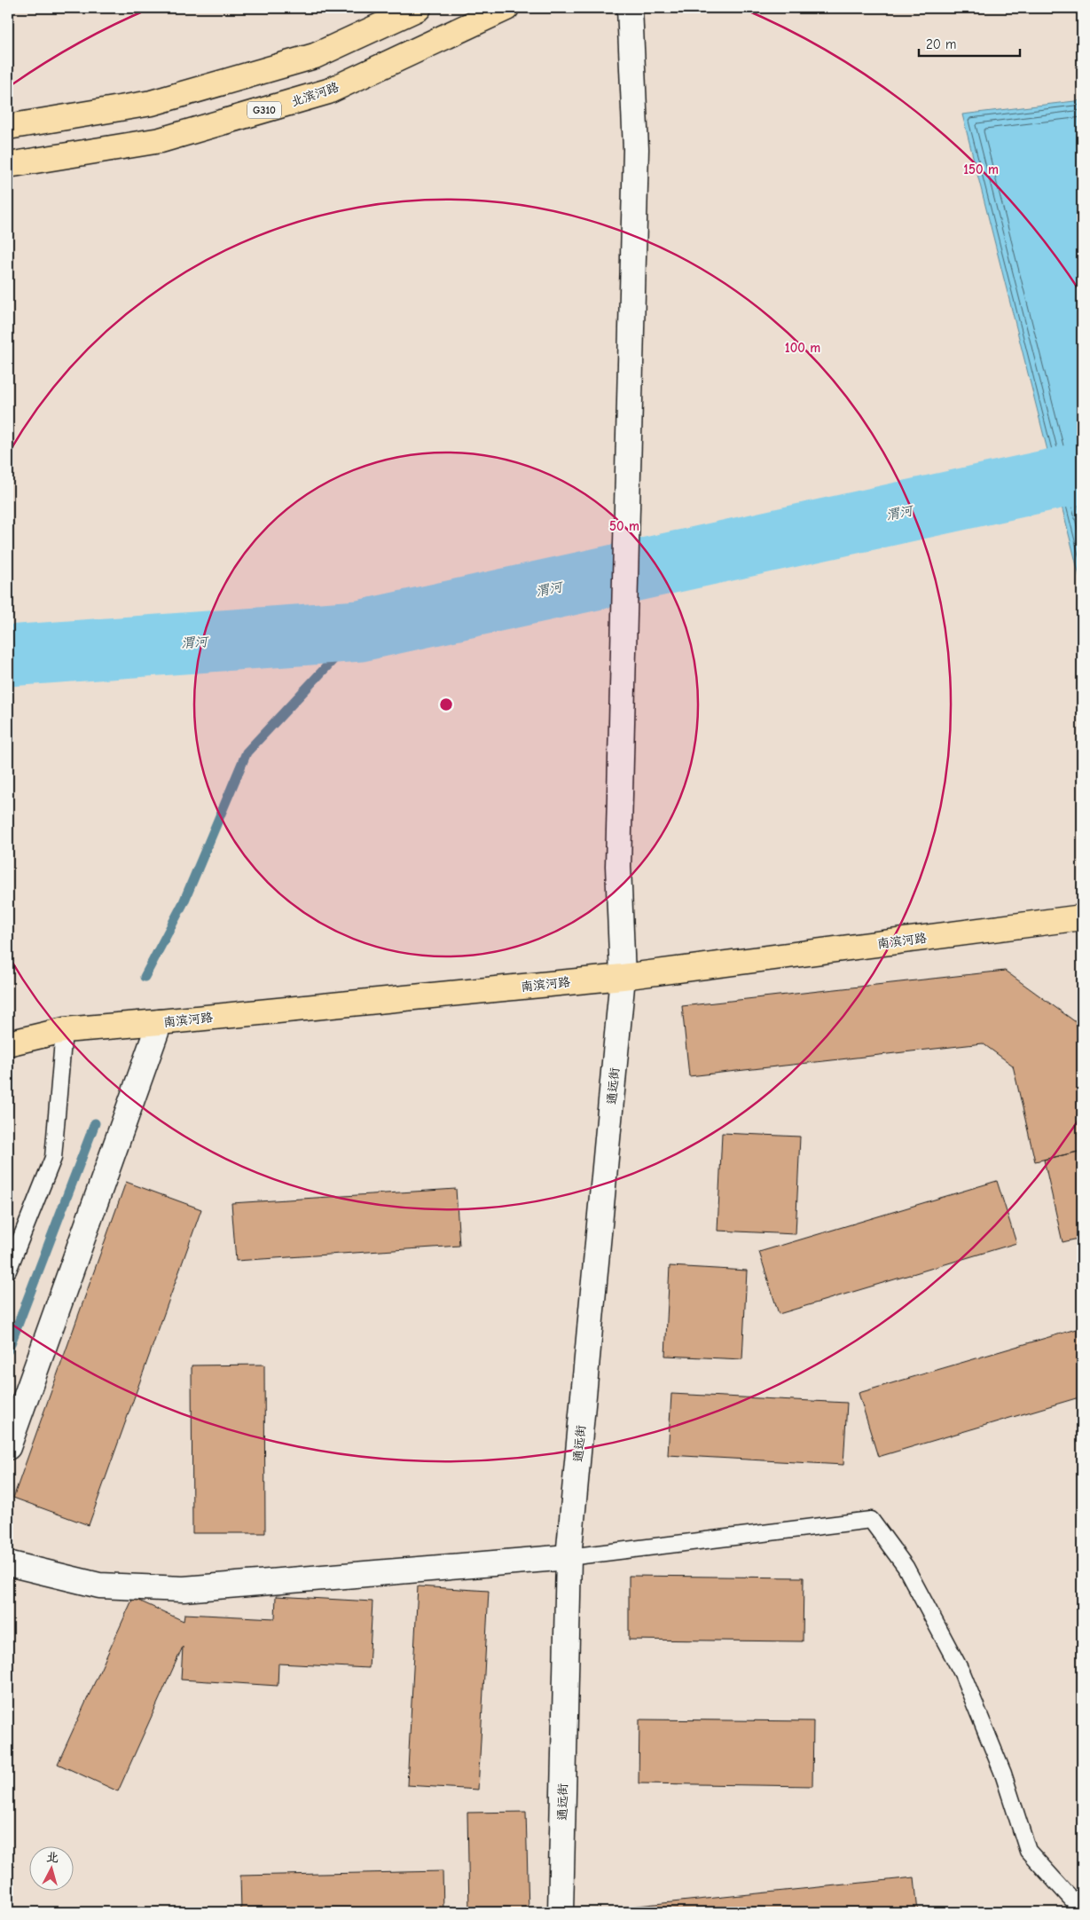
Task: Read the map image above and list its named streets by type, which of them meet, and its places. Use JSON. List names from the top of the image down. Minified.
{"streets":{"main road":["北滨河路","G310","南滨河路"],"street":["通远街"]},"crossings":[["南滨河路","通远街"]],"water":["渭河"],"scale_bar":"20 m","north":"top","rings":["150 m","100 m","50 m"]}
